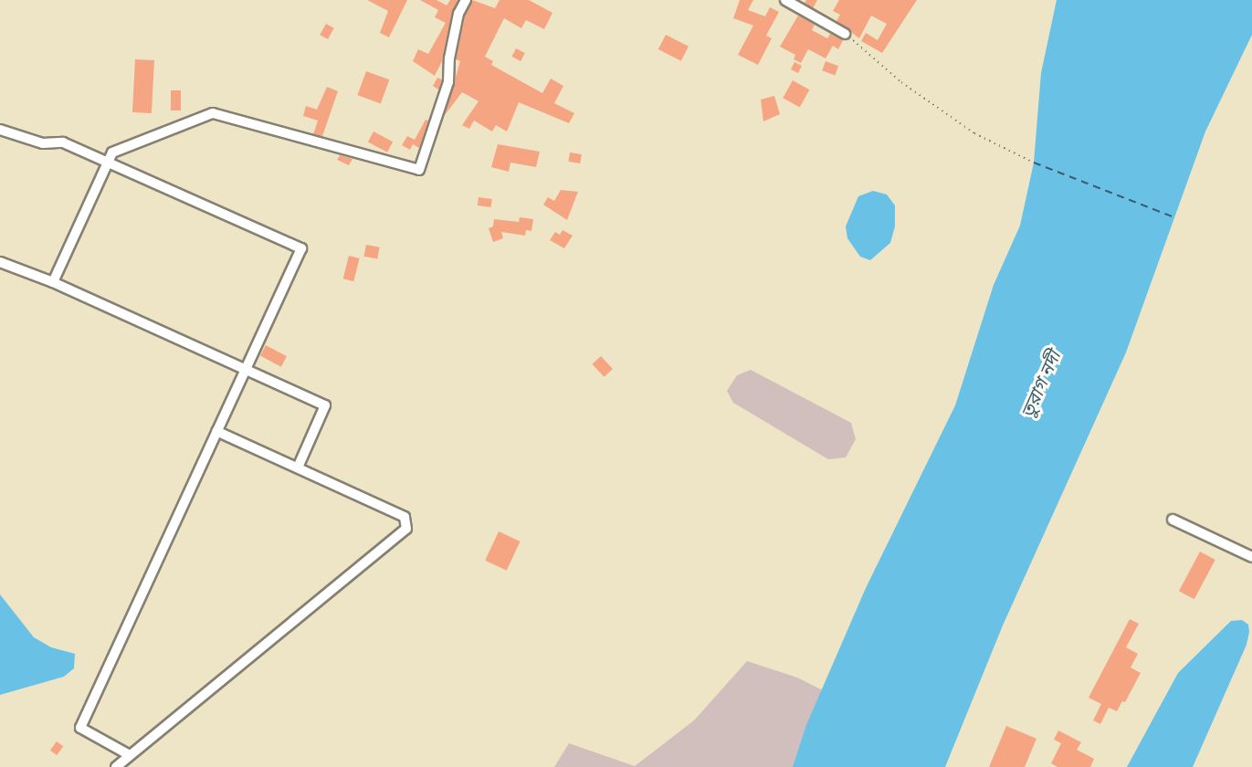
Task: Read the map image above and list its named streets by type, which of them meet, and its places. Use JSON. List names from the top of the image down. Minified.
{"water":["তুরাগ নদী"]}
